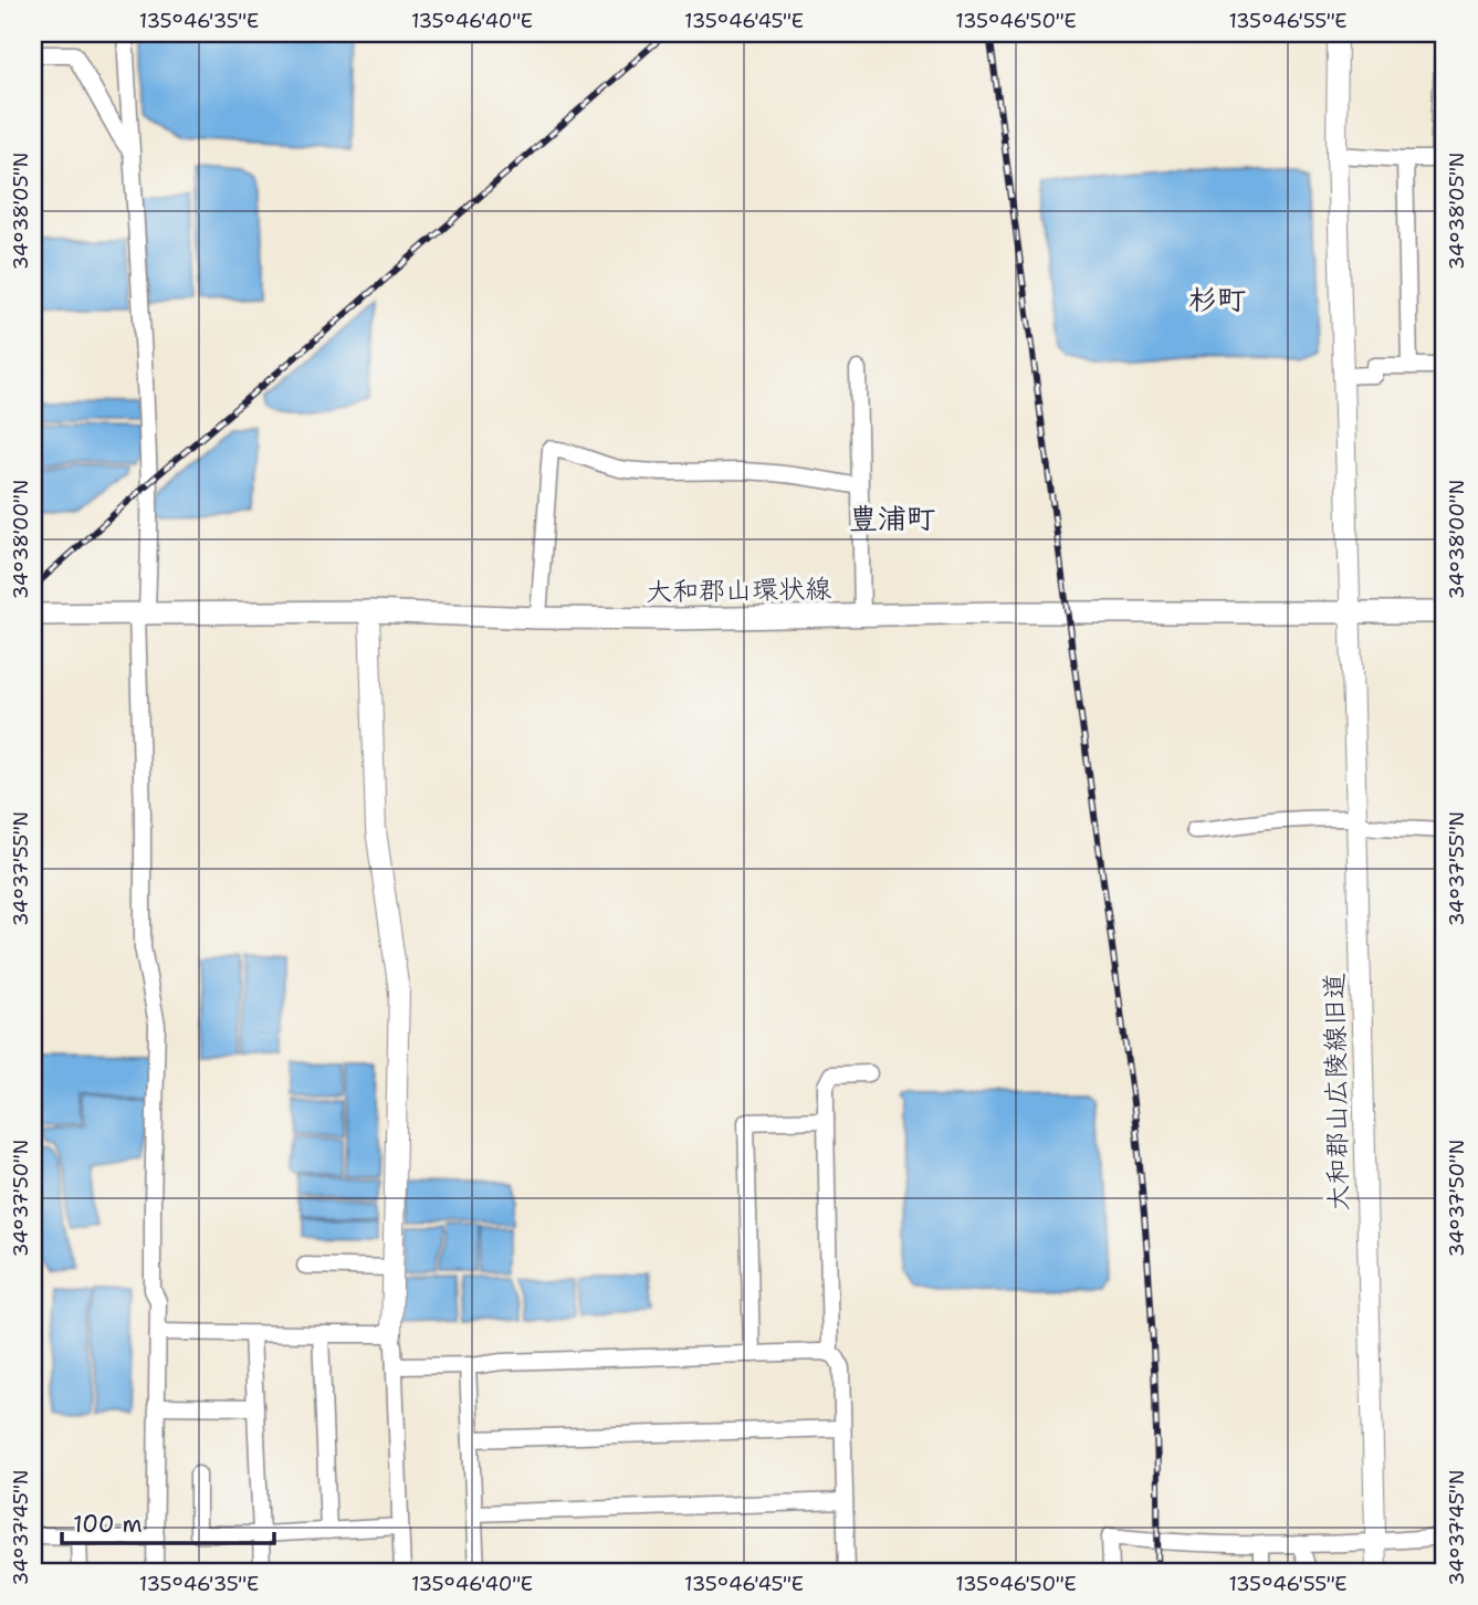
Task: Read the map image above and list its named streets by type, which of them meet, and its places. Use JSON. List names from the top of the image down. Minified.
{"streets":{"main road":["大和郡山環状線"],"street":["大和郡山広陵線旧道"]},"crossings":[["大和郡山環状線","大和郡山広陵線旧道"]],"districts":["杉町","豊浦町"],"scale_bar":"100 m","coordinates":["135°46'35\"E","135°46'40\"E","135°46'45\"E","135°46'50\"E","135°46'55\"E","34°38'05\"N","34°38'00\"N","34°37'55\"N","34°37'50\"N","34°37'45\"N"]}
